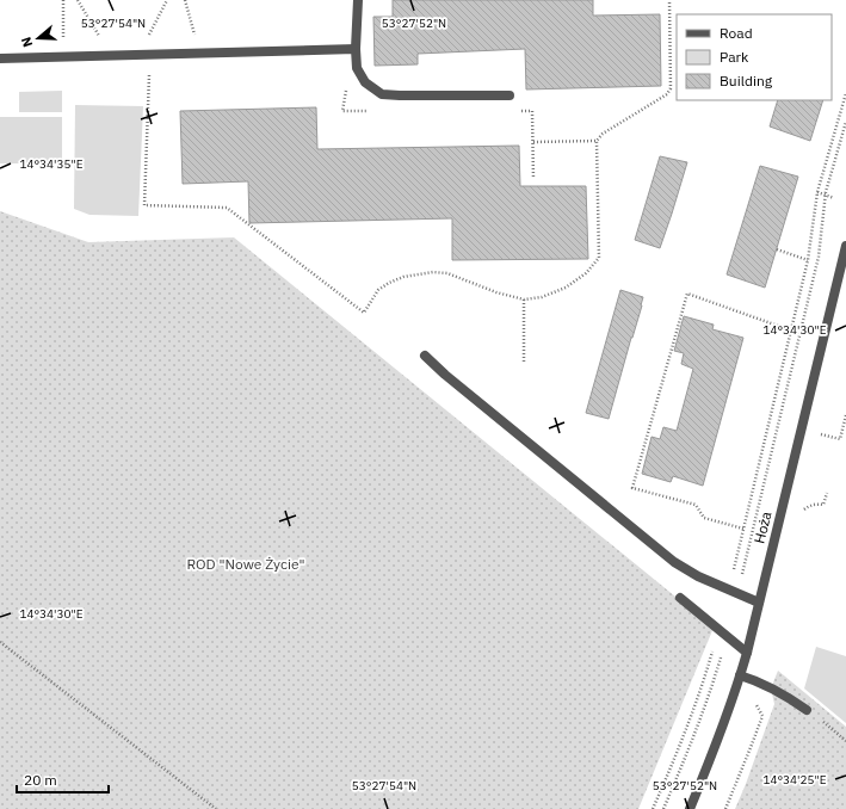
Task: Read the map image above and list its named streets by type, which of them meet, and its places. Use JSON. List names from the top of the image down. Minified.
{"streets":{"street":["Hoża"]},"parks":["ROD \"Nowe Życie\""],"legend":["Road","Park","Building"],"scale_bar":"20 m","north":"left","coordinates":["53°27'54\"N","53°27'52\"N","14°34'35\"E","14°34'30\"E","14°34'25\"E"]}
